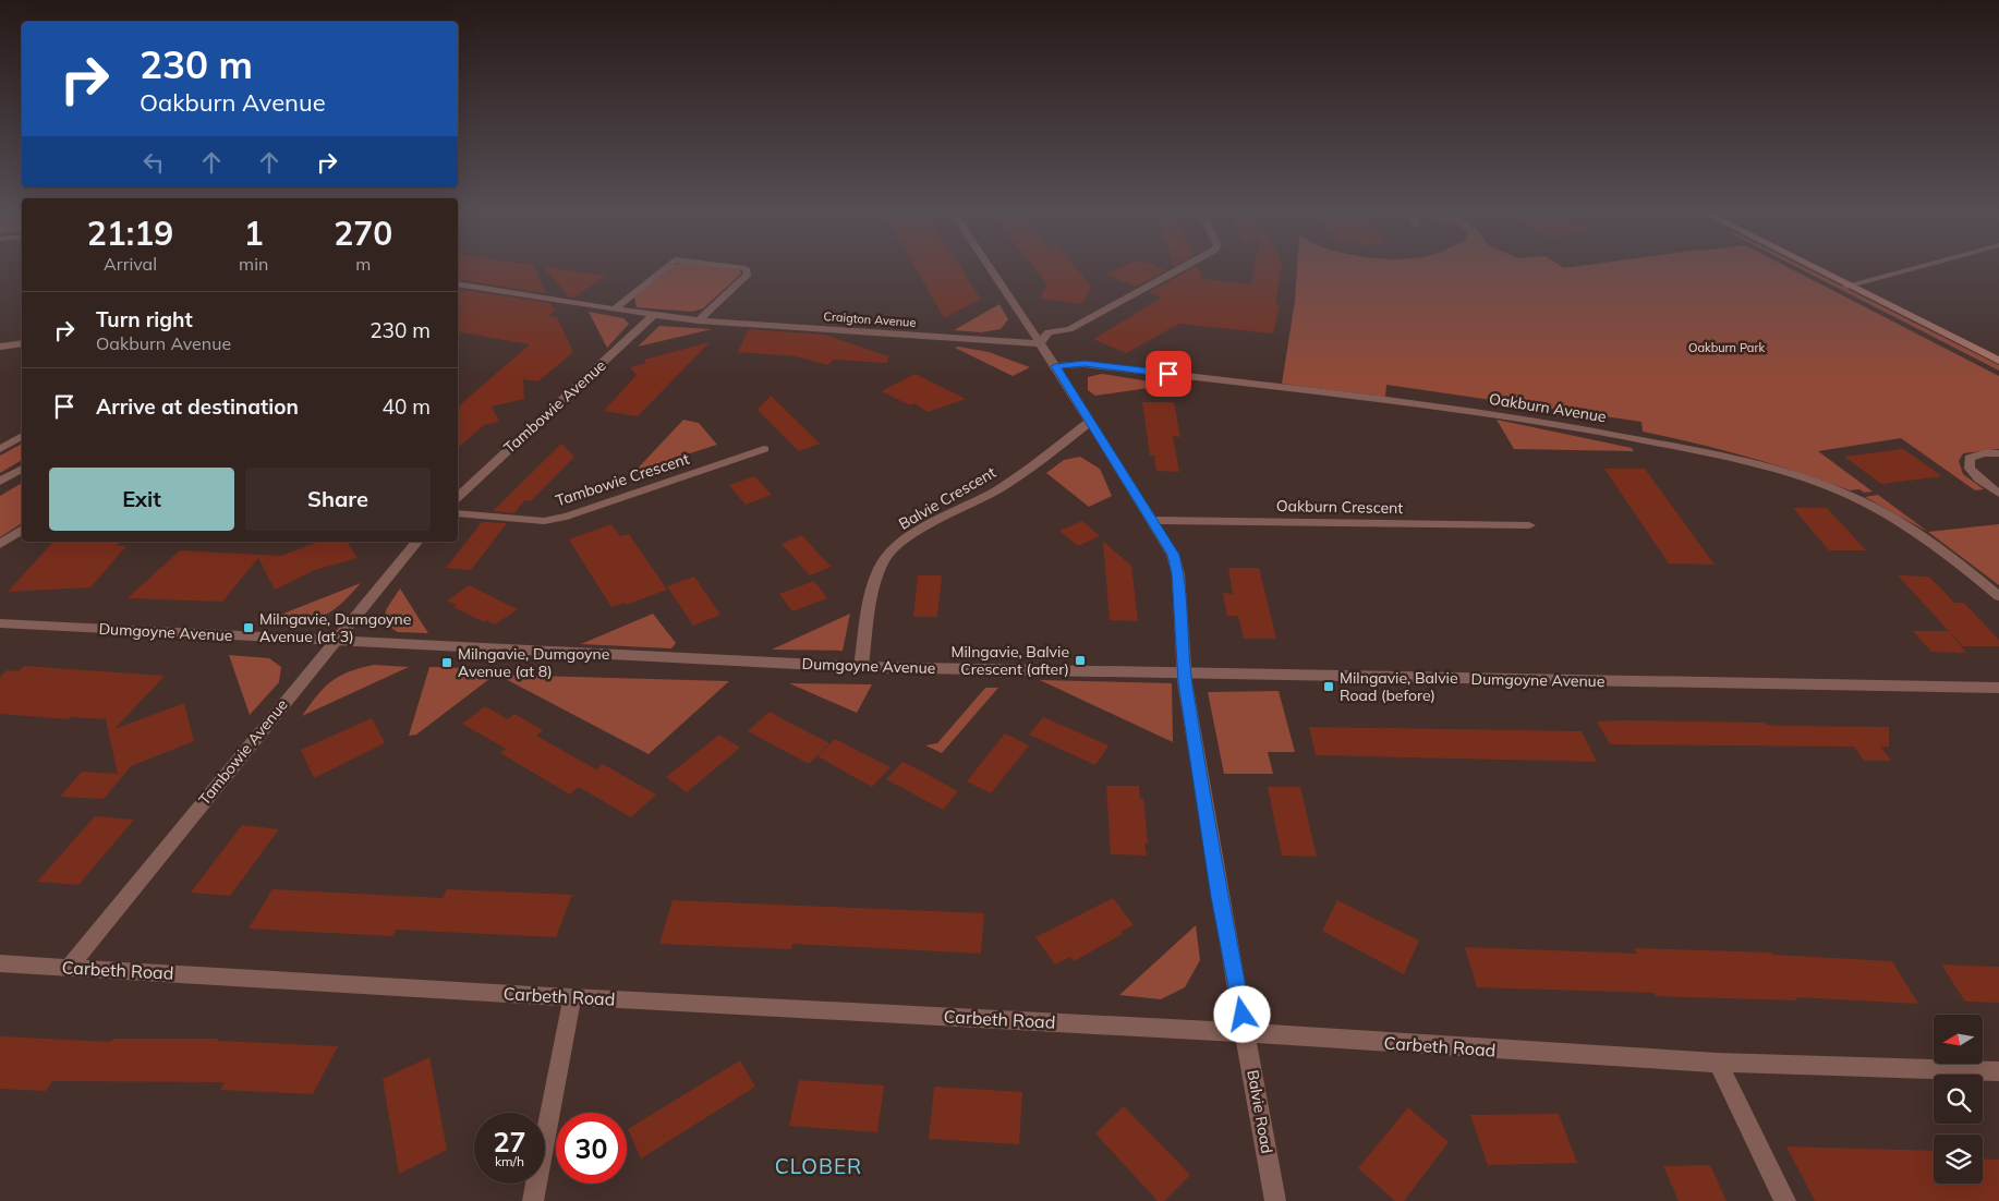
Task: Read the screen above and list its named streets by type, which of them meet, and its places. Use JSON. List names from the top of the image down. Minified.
{"streets":{"street":["Craigton Avenue","Tambowie Avenue","Oakburn Avenue","Tambowie Crescent","Balvie Crescent","Oakburn Crescent","Dumgoyne Avenue","Carbeth Road","Balvie Road"]},"crossings":[["Craigton Avenue","Tambowie Avenue"],["Craigton Avenue","Balvie Road"],["Tambowie Avenue","Dumgoyne Avenue"],["Tambowie Avenue","Carbeth Road"],["Oakburn Avenue","Balvie Road"],["Balvie Crescent","Dumgoyne Avenue"],["Balvie Crescent","Balvie Road"],["Oakburn Crescent","Balvie Road"],["Dumgoyne Avenue","Balvie Road"],["Carbeth Road","Balvie Road"]],"districts":["CLOBER"],"parks":["Oakburn Park"],"places":{"transit":["Milngavie, Dumgoyne Avenue (at 3)","Milngavie, Balvie Crescent (after)","Milngavie, Dumgoyne Avenue (at 8)","Milngavie, Balvie Road (before)"]},"north":"left","page":{"turn":["230 m","Oakburn Avenue"],"eta":["21:19","Arrival","1","min","270","m"],"list":[{"name":"Turn right","note":"Oakburn Avenue","value":"230 m"},{"name":"Arrive at destination","value":"40 m"}],"buttons":["Exit","Share"],"speed":"27 km/h","limit":"30"}}
